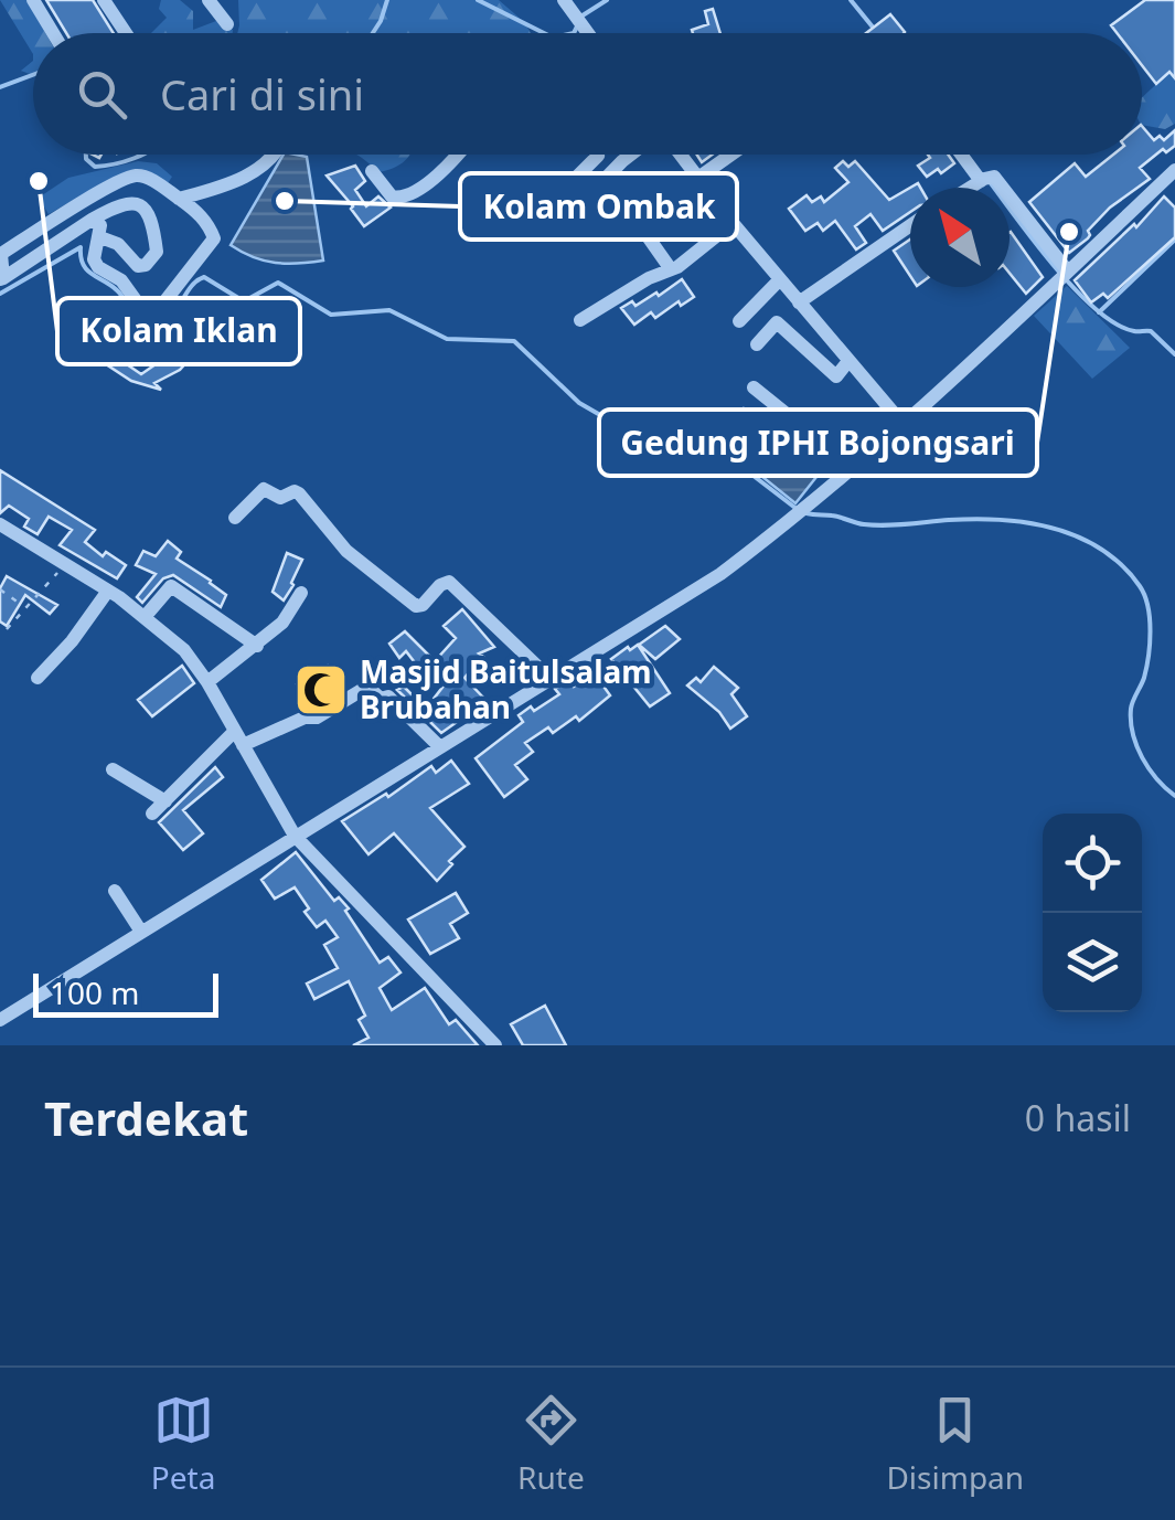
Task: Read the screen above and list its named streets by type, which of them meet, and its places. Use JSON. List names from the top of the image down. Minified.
{"places":{"other":["Kolam Iklan","Kolam Ombak","Gedung IPHI Bojongsari"],"mosque":["Masjid Baitulsalam Brubahan"]},"scale_bar":"100 m","north":"top left","page":{"search":"Cari di sini","scale":"100 m","heading":["Terdekat","0 hasil"],"nav":["Peta","Rute","Disimpan"]}}
